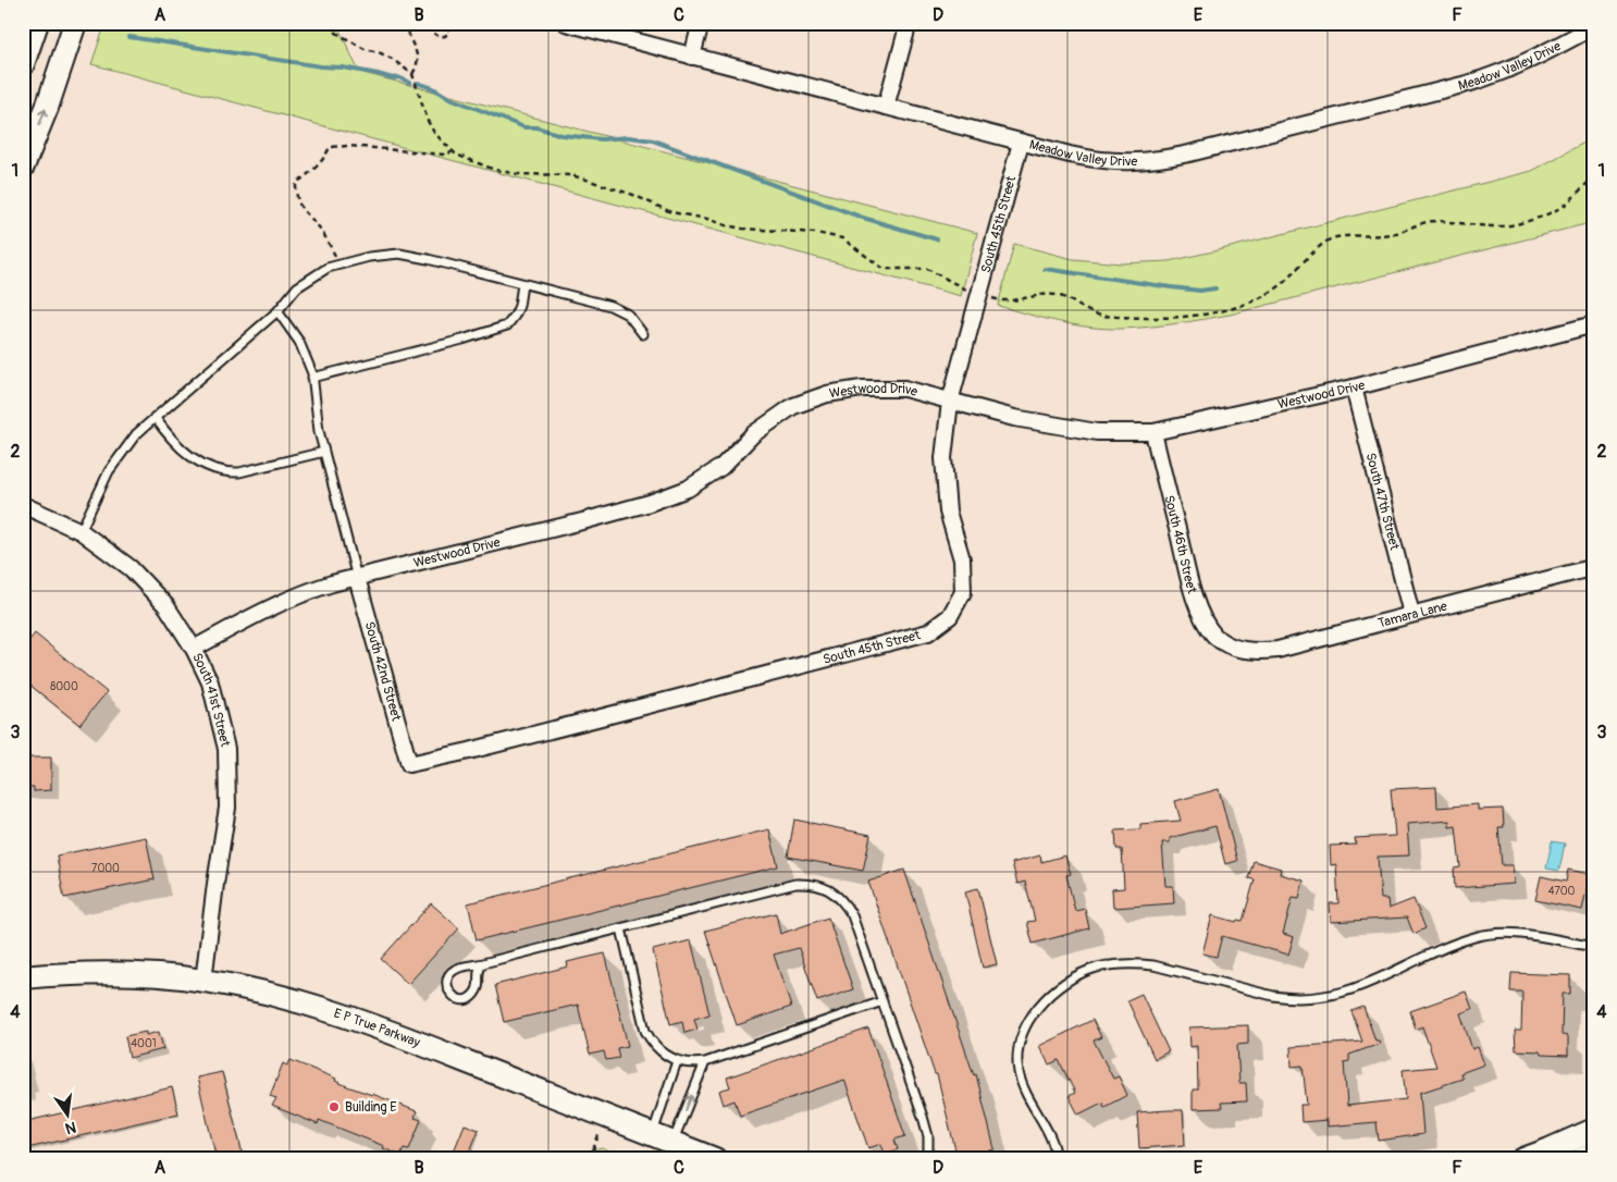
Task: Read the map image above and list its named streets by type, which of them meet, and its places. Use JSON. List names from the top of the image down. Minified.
{"streets":{"main road":["E P True Parkway"],"street":["Meadow Valley Drive","South 45th Street","Westwood Drive","South 47th Street","South 46th Street","Tamara Lane","South 42nd Street","South 41st Street"]},"crossings":[["Meadow Valley Drive","South 45th Street"],["South 45th Street","Westwood Drive"],["South 45th Street","South 42nd Street"],["Westwood Drive","South 47th Street"],["Westwood Drive","South 46th Street"],["Westwood Drive","South 42nd Street"],["Westwood Drive","South 41st Street"],["South 47th Street","Tamara Lane"],["South 46th Street","Tamara Lane"],["South 41st Street","E P True Parkway"]],"places":["Building E"],"house_numbers":["8000","7000","4700","4001"],"north":"bottom","grid":{"columns":["A","B","C","D","E","F"],"rows":["1","2","3","4"]}}
